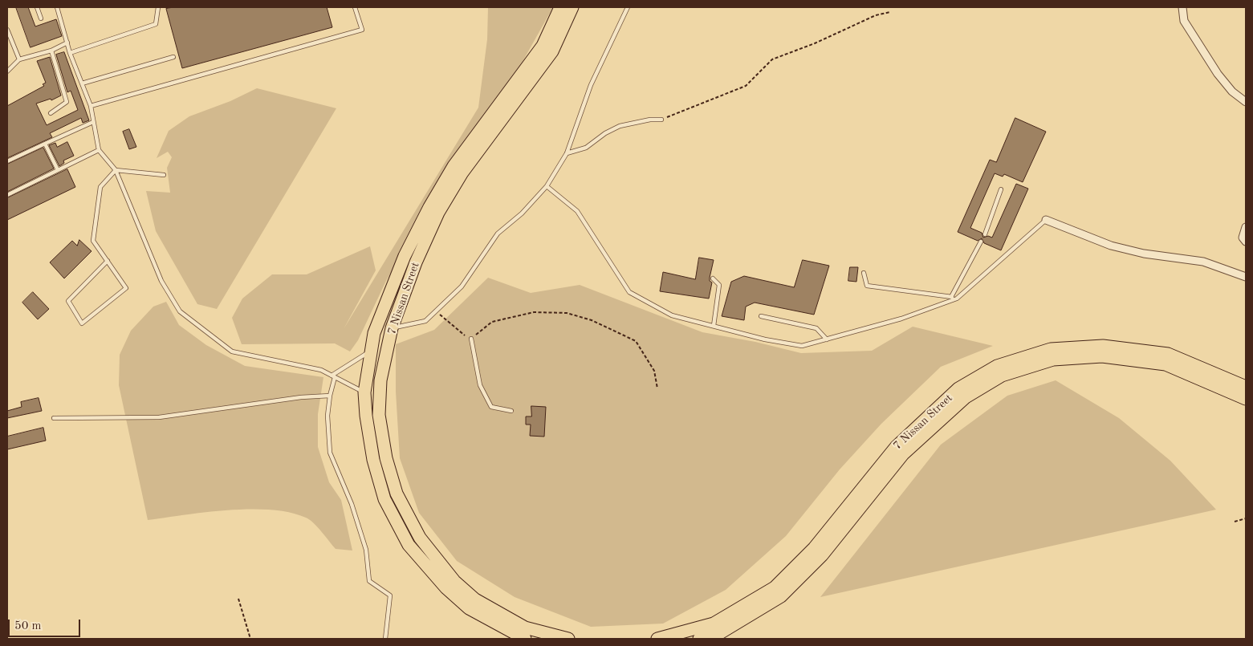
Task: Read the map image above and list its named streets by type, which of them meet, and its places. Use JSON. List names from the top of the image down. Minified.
{"streets":{"main road":["7 Nissan Street"]},"scale_bar":"50 m"}
